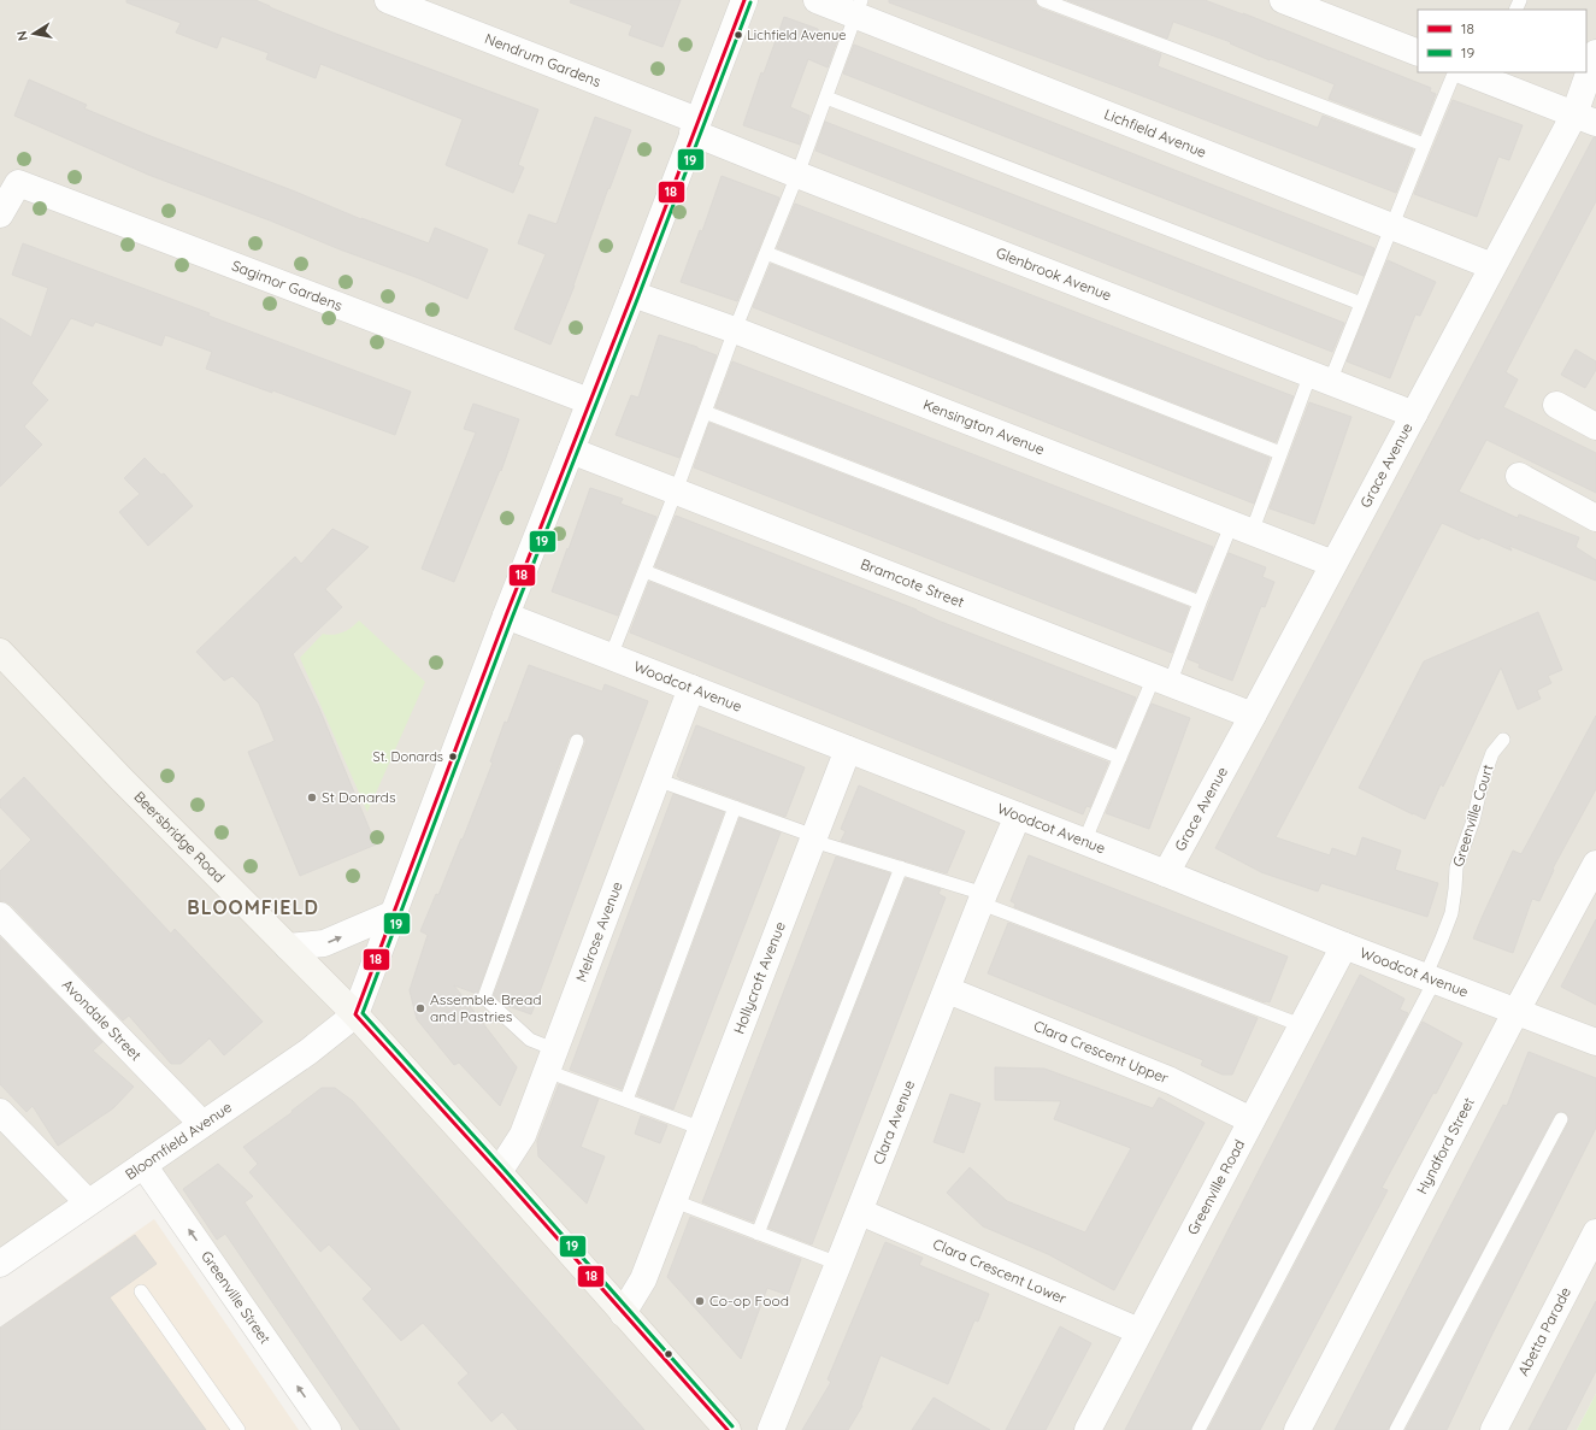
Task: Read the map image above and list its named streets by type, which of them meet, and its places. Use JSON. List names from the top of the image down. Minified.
{"streets":{"main road":["Beersbridge Road"],"street":["Nendrum Gardens","Lichfield Avenue","Glenbrook Avenue","Sagimor Gardens","Kensington Avenue","Grace Avenue","Bramcote Street","Woodcot Avenue","Melrose Avenue","Hollycroft Avenue","Avondale Street","Clara Crescent Upper","Clara Avenue","Bloomfield Avenue","Hyndford Street","Greenville Road","Clara Crescent Lower","Greenville Street","Abetta Parade"],"lane":["Greenville Court"]},"crossings":[["Nendrum Gardens","Glenbrook Avenue"],["Lichfield Avenue","Grace Avenue"],["Glenbrook Avenue","Grace Avenue"],["Kensington Avenue","Grace Avenue"],["Grace Avenue","Bramcote Street"],["Grace Avenue","Woodcot Avenue"],["Woodcot Avenue","Greenville Court"],["Woodcot Avenue","Melrose Avenue"],["Woodcot Avenue","Hollycroft Avenue"],["Woodcot Avenue","Clara Avenue"],["Woodcot Avenue","Hyndford Street"],["Woodcot Avenue","Greenville Road"],["Beersbridge Road","Melrose Avenue"],["Beersbridge Road","Hollycroft Avenue"],["Beersbridge Road","Bloomfield Avenue"],["Avondale Street","Bloomfield Avenue"],["Clara Crescent Upper","Clara Avenue"],["Clara Crescent Upper","Greenville Road"],["Clara Avenue","Clara Crescent Lower"],["Bloomfield Avenue","Greenville Street"],["Greenville Road","Clara Crescent Lower"]],"one_way":["Greenville Street"],"districts":["BLOOMFIELD"],"places":["Lichfield Avenue","St. Donards","St Donards","Assemble. Bread and Pastries","Co-op Food"],"lines":["transit line 18","transit line 19"],"legend":["18","19"],"north":"left"}
